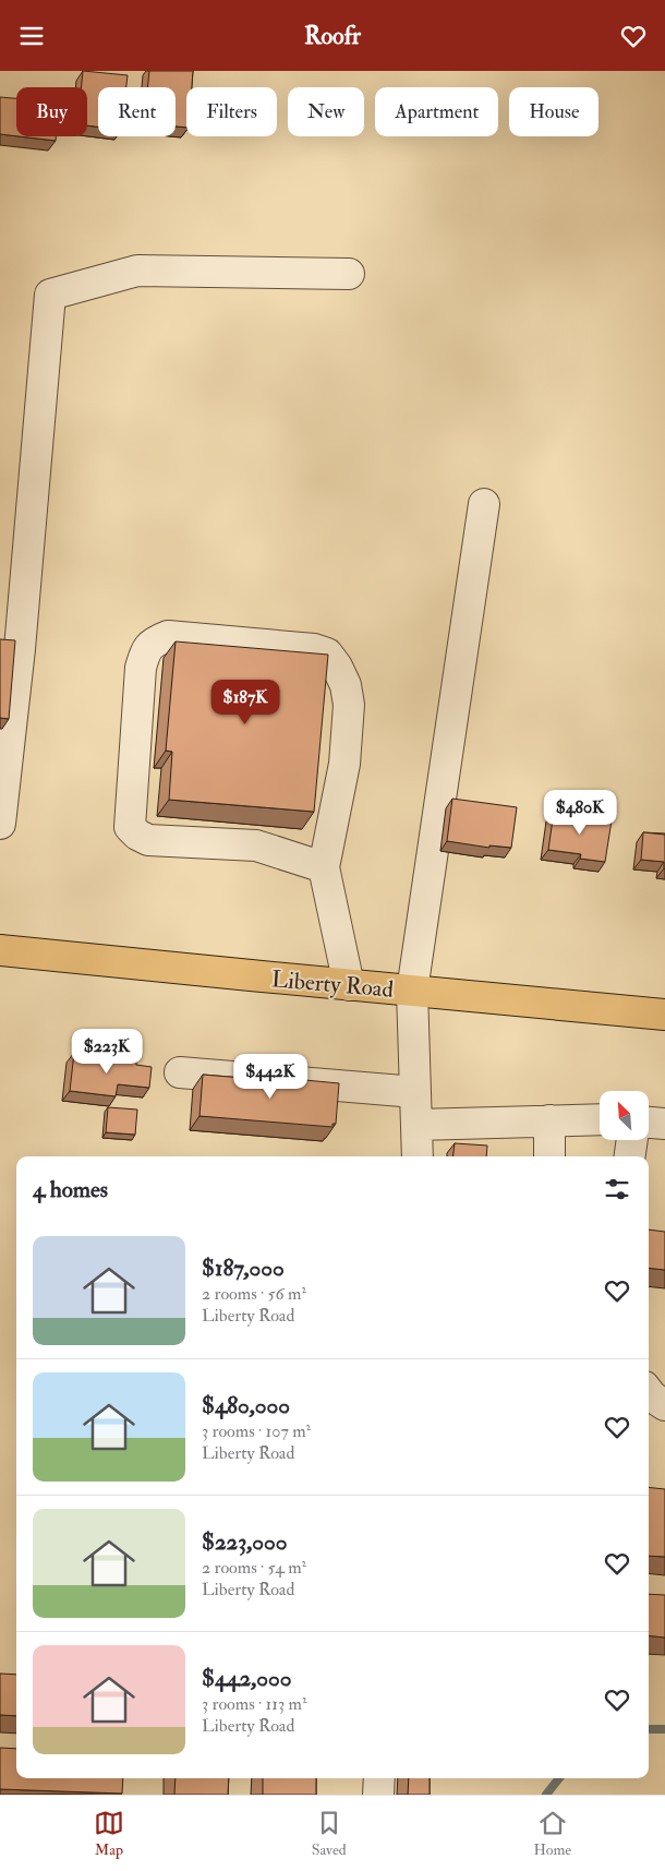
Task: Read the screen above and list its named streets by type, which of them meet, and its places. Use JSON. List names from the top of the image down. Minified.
{"streets":{"main road":["Liberty Road"]},"north":"top left","page":{"header":"Roofr","chip":["Buy","Rent","Filters","New","Apartment","House"],"price":["$187K","$480K","$223K","$442K"],"heading":"4 homes","list":[{"name":"$187,000","note":"2 rooms · 56 m² · Liberty Road"},{"name":"$480,000","note":"3 rooms · 107 m² · Liberty Road"},{"name":"$223,000","note":"2 rooms · 54 m² · Liberty Road"},{"name":"$442,000","note":"3 rooms · 113 m² · Liberty Road"}],"tabs":["Map","Saved","Home"]}}
